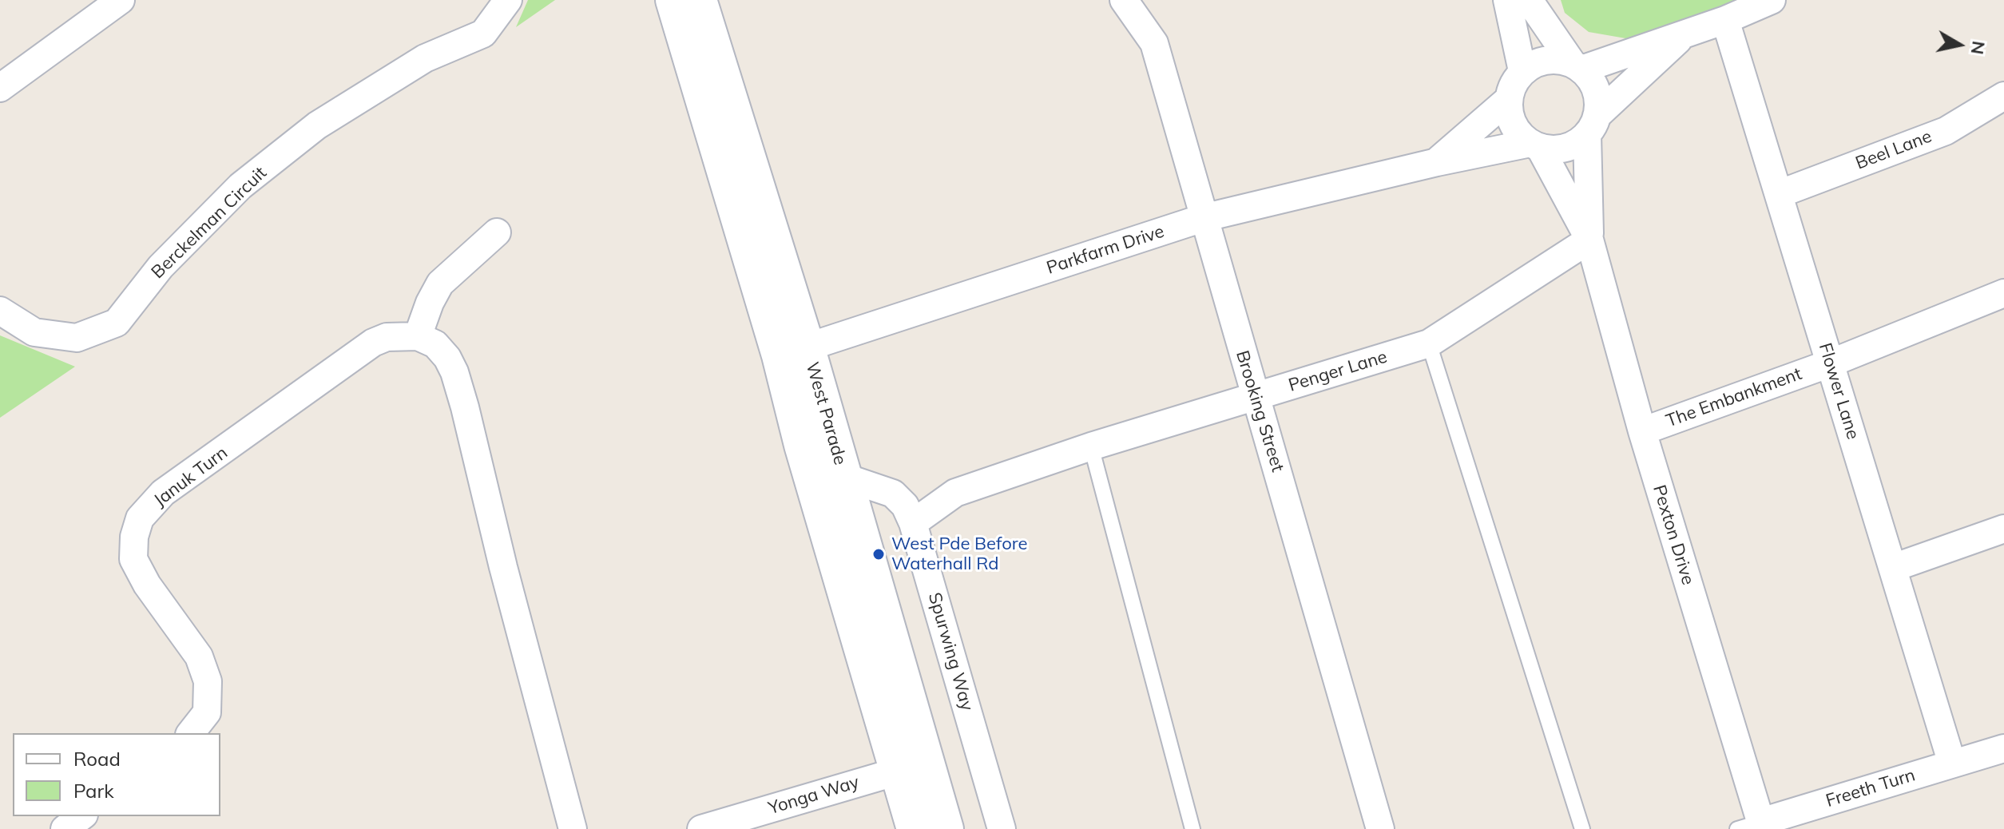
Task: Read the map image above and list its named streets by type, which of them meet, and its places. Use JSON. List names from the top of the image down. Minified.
{"streets":{"street":["Beel Lane","Berckelman Circuit","Parkfarm Drive","Penger Lane","Flower Lane","The Embankment","Brooking Street","West Parade","Januk Turn","Pexton Drive","Spurwing Way","Freeth Turn","Yonga Way"]},"crossings":[["Beel Lane","Flower Lane"],["Parkfarm Drive","Flower Lane"],["Parkfarm Drive","Brooking Street"],["Parkfarm Drive","West Parade"],["Parkfarm Drive","Pexton Drive"],["Penger Lane","Brooking Street"],["Penger Lane","Pexton Drive"],["Penger Lane","Spurwing Way"],["Flower Lane","The Embankment"],["Flower Lane","Freeth Turn"],["The Embankment","Pexton Drive"],["West Parade","Yonga Way"],["Pexton Drive","Freeth Turn"]],"places":["West Pde Before Waterhall Rd"],"legend":["Road","Park"],"north":"right"}
